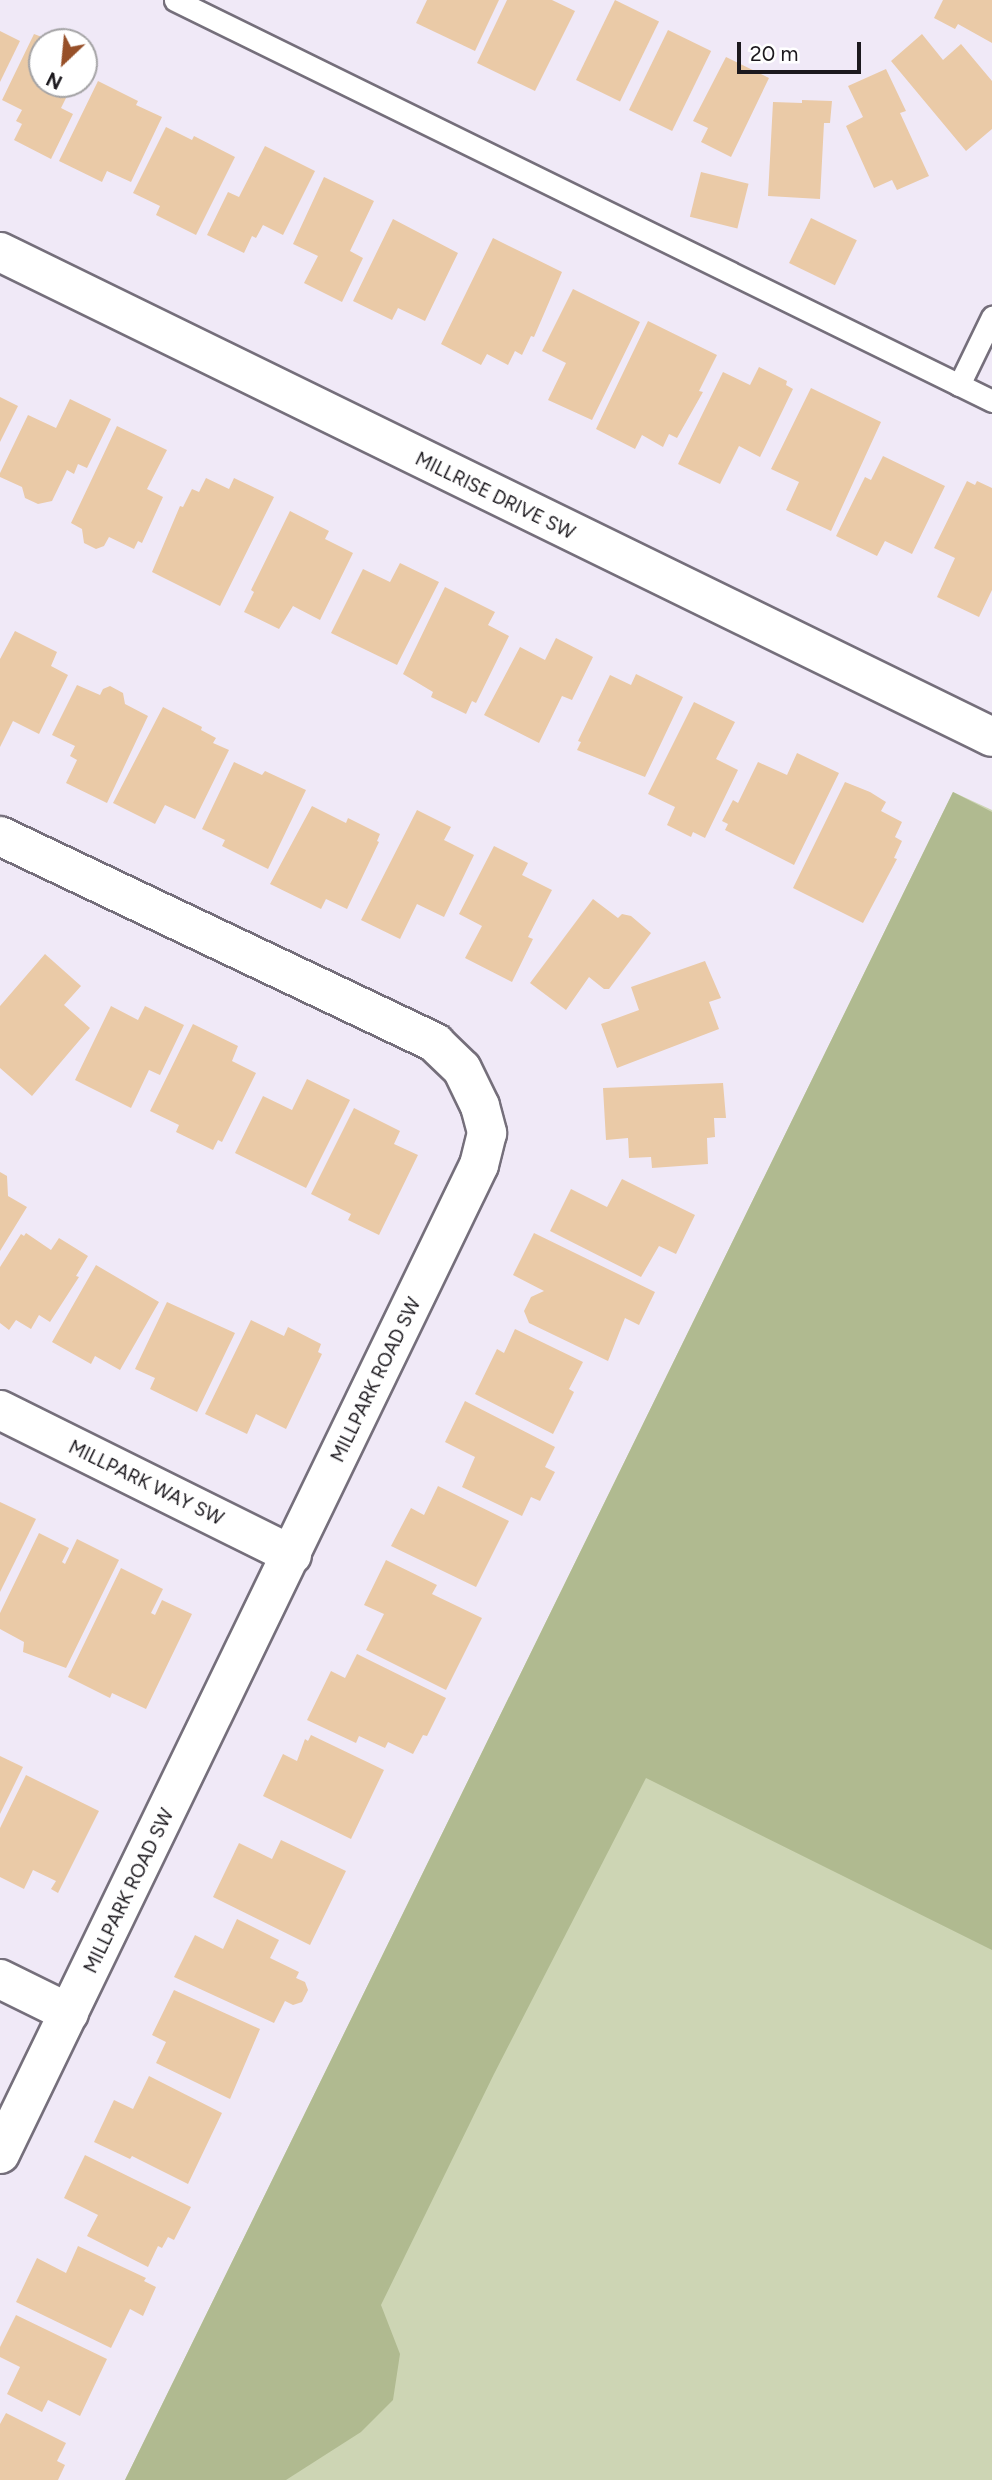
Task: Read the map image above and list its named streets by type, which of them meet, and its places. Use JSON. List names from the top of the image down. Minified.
{"streets":{"street":["MILLRISE DRIVE SW","MILLPARK ROAD SW","MILLPARK WAY SW"]},"crossings":[["MILLPARK ROAD SW","MILLPARK WAY SW"]],"scale_bar":"20 m","north":"bottom left"}
